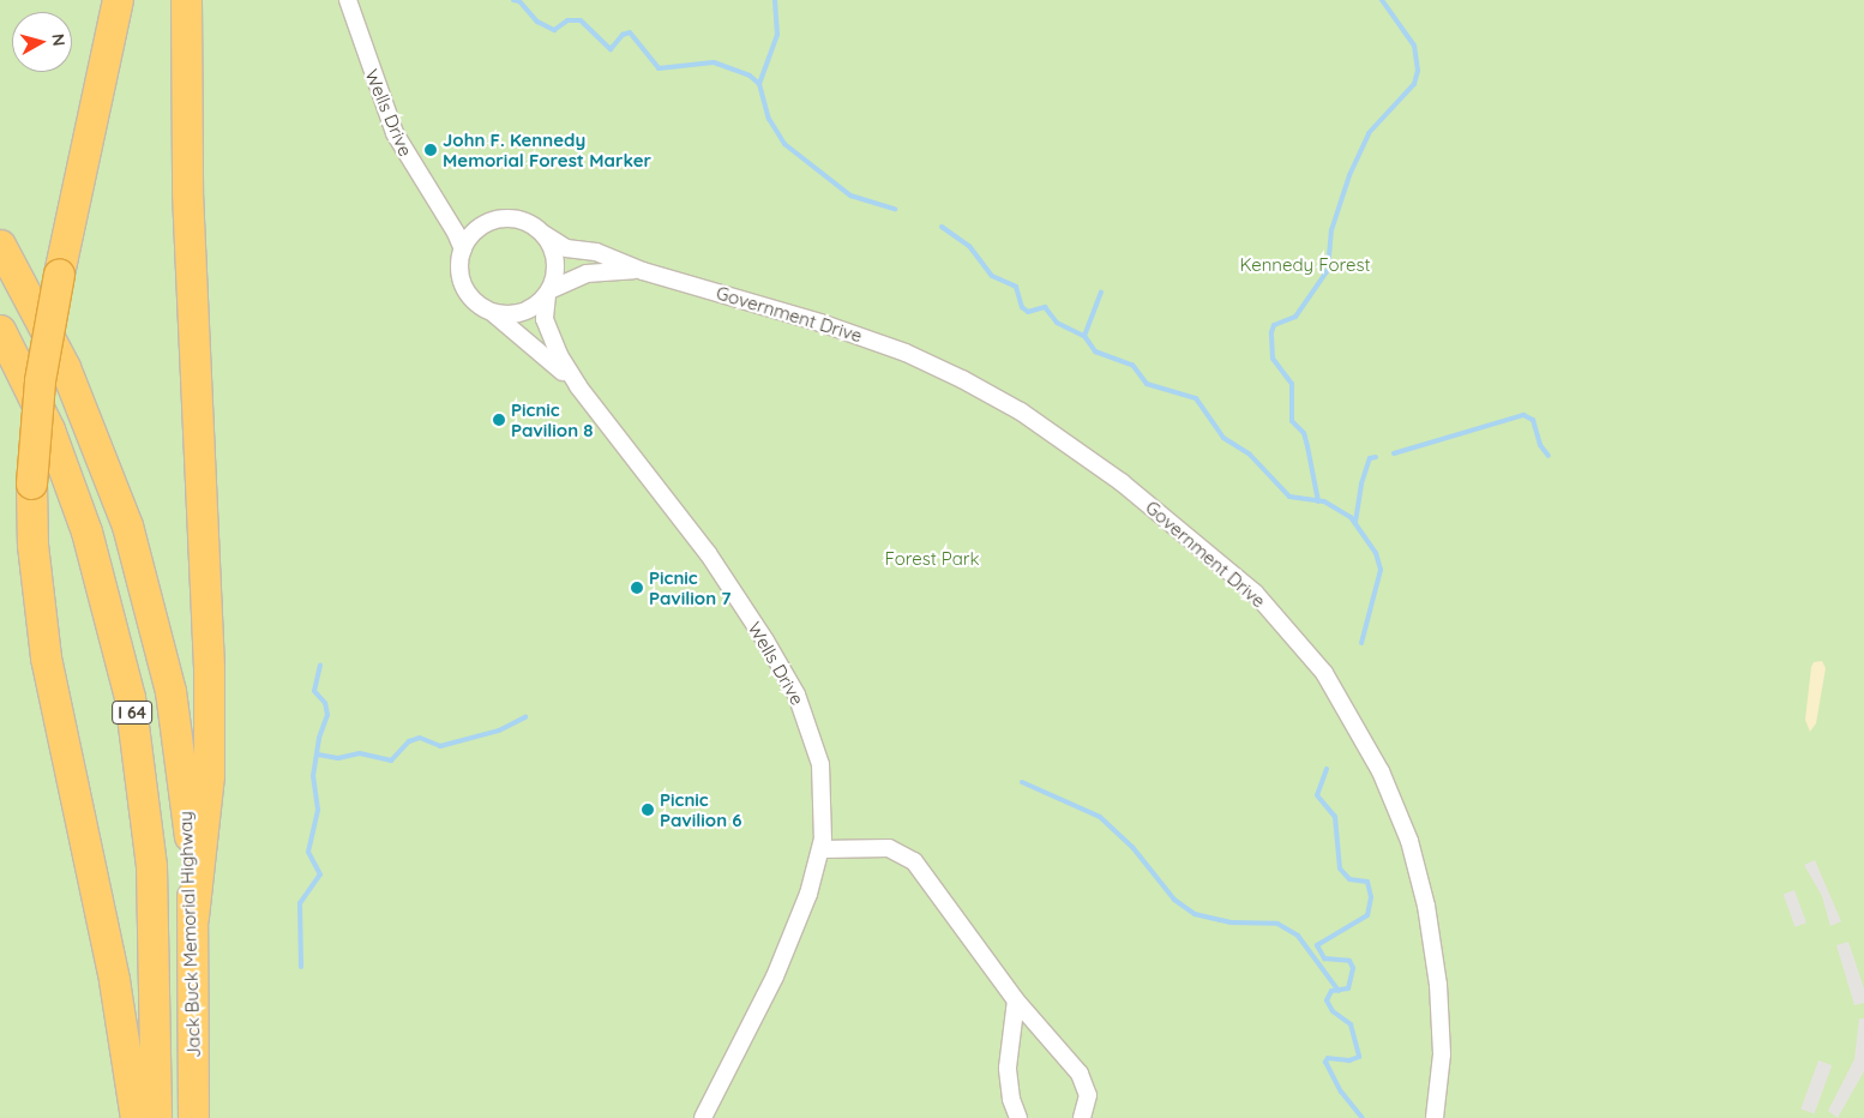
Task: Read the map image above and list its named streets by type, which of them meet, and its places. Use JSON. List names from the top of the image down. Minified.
{"streets":{"highway":["I 64","Jack Buck Memorial Highway"],"street":["Wells Drive","Government Drive"]},"crossings":[["Wells Drive","Government Drive"]],"parks":["Kennedy Forest","Forest Park"],"places":["John F. Kennedy Memorial Forest Marker","Picnic Pavilion 8","Picnic Pavilion 7","Picnic Pavilion 6"],"north":"right"}
